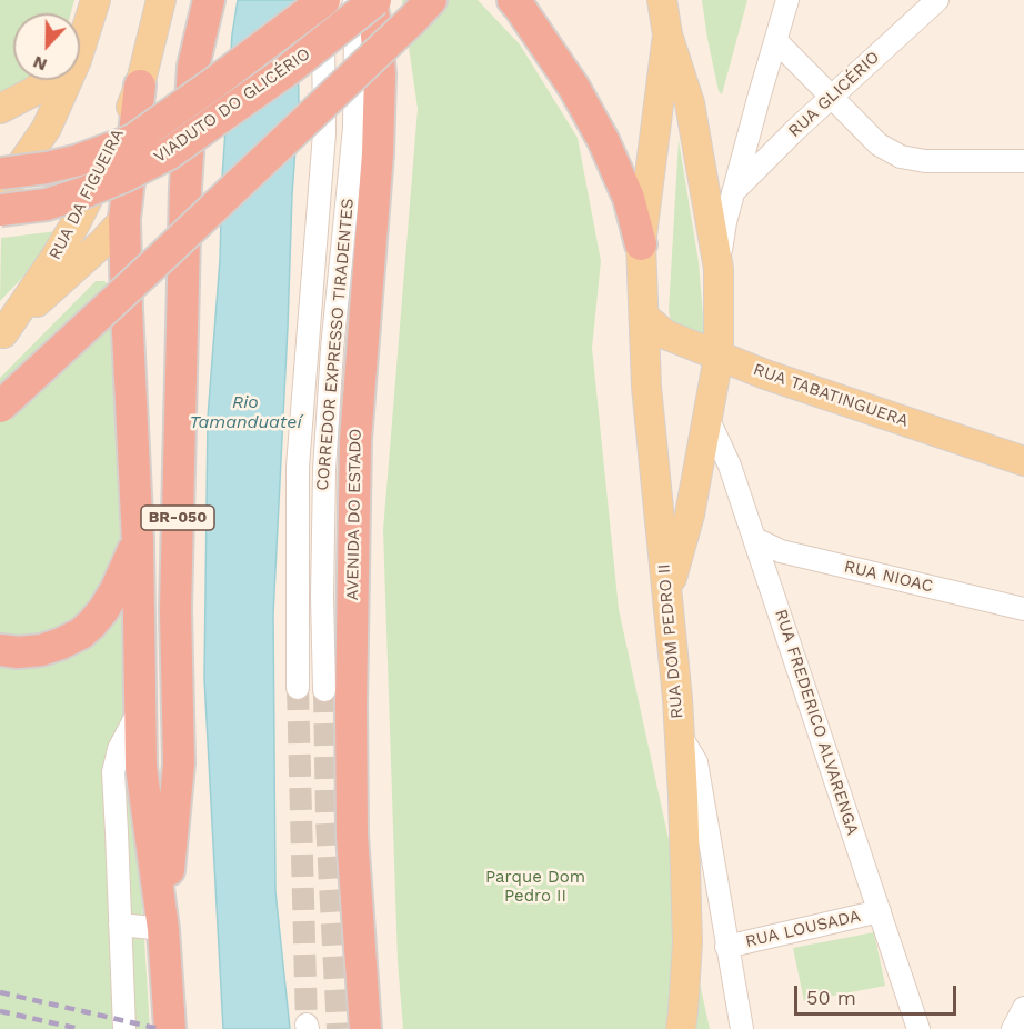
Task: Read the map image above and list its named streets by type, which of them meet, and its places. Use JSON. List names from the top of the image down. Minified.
{"streets":{"highway":["VIADUTO DO GLICÉRIO","RUA DA FIGUEIRA","AVENIDA DO ESTADO","BR-050"],"main road":["RUA TABATINGUERA","RUA DOM PEDRO II"],"street":["RUA GLICÉRIO","CORREDOR EXPRESSO TIRADENTES","RUA NIOAC","RUA FREDERICO ALVARENGA","RUA LOUSADA"]},"crossings":[["VIADUTO DO GLICÉRIO","CORREDOR EXPRESSO TIRADENTES"],["VIADUTO DO GLICÉRIO","AVENIDA DO ESTADO"],["RUA DA FIGUEIRA","BR-050"],["RUA TABATINGUERA","RUA DOM PEDRO II"],["RUA NIOAC","RUA FREDERICO ALVARENGA"],["RUA DOM PEDRO II","RUA LOUSADA"],["RUA FREDERICO ALVARENGA","RUA LOUSADA"]],"water":["Rio Tamanduateí"],"parks":["Parque Dom Pedro II"],"scale_bar":"50 m","north":"bottom"}
